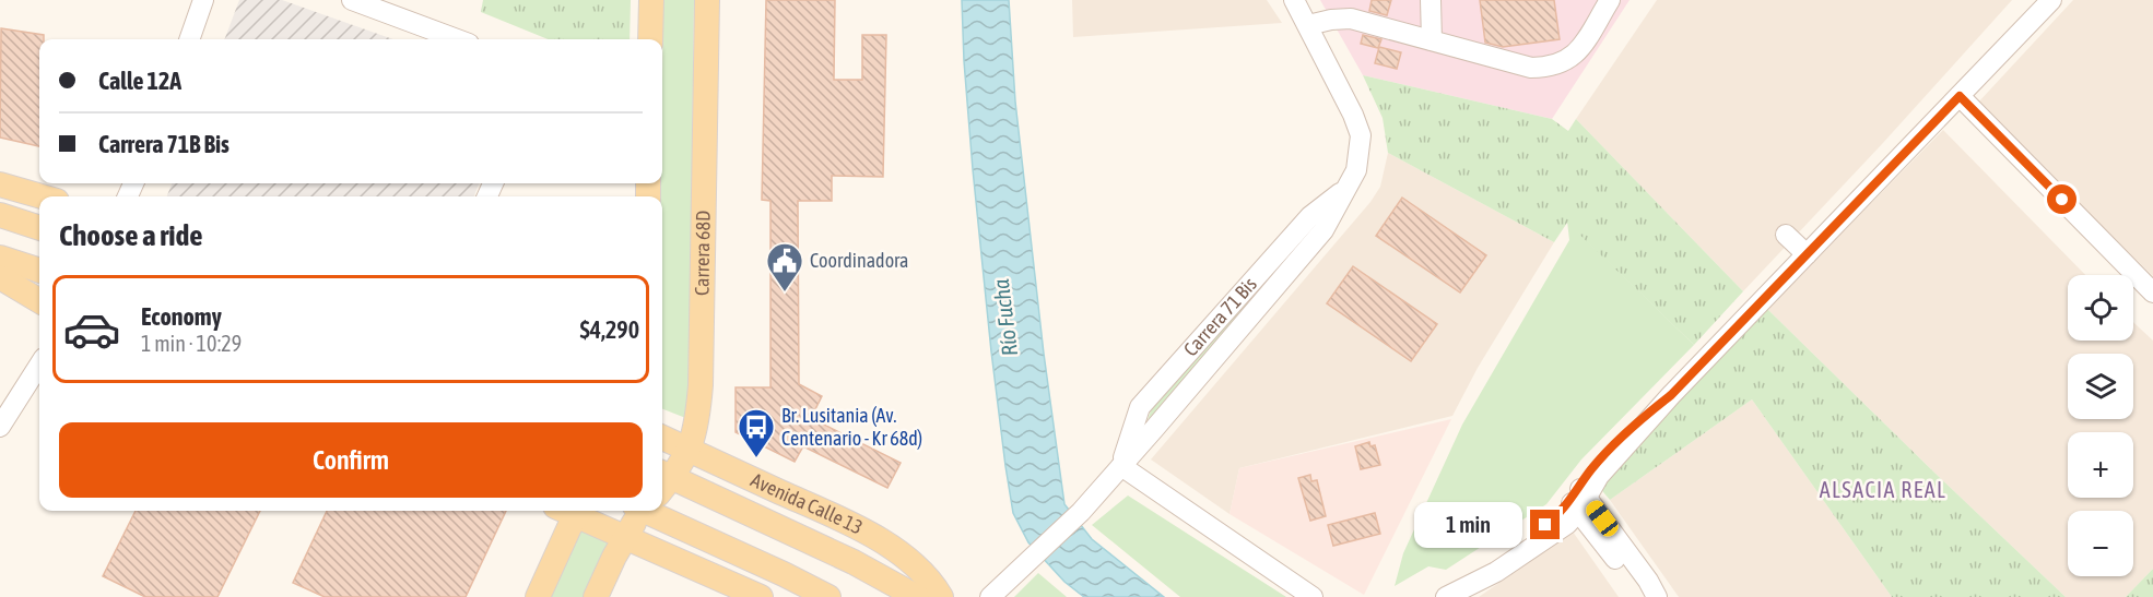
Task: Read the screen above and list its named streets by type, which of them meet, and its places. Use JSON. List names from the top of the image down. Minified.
{"streets":{"main road":["Carrera 68D","Avenida Calle 13"],"street":["Carrera 71 Bis"]},"crossings":[["Carrera 68D","Avenida Calle 13"]],"districts":["ALSACIA REAL"],"water":["Río Fucha"],"places":{"public building":["Coordinadora"],"bus stop":["Br. Lusitania (Av. Centenario - Kr 68d)"]},"page":{"banner":["Calle 12A","Carrera 71B Bis"],"heading":"Choose a ride","map_buttons":["+","−"],"list":[{"name":"Economy","note":"1 min · 10:29","value":"$4,290"}],"buttons":"Confirm","bubble":"1 min"}}
